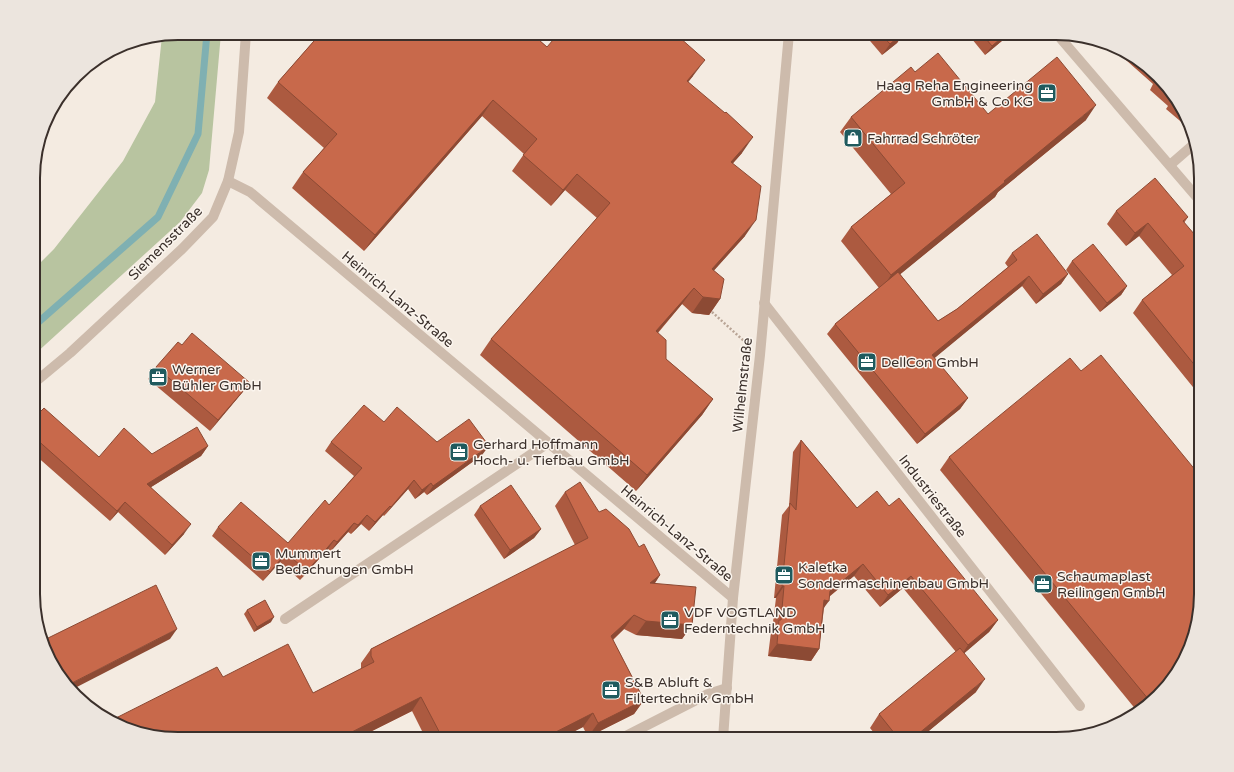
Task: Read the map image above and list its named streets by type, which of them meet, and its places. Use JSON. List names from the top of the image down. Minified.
{"streets":{"street":["Siemensstraße","Heinrich-Lanz-Straße","Wilhelmstraße","Industriestraße"]},"crossings":[["Siemensstraße","Heinrich-Lanz-Straße"],["Heinrich-Lanz-Straße","Wilhelmstraße"],["Wilhelmstraße","Industriestraße"]],"places":{"office":["Haag Reha Engineering GmbH & Co KG","DellCon GmbH","Werner Bühler GmbH","Gerhard Hoffmann Hoch- u. Tiefbau GmbH","Mummert Bedachungen GmbH","Kaletka Sondermaschinenbau GmbH","Schaumaplast Reilingen GmbH","VDF VOGTLAND Federntechnik GmbH","S&B Abluft & Filtertechnik GmbH"],"shop":["Fahrrad Schröter"]}}
